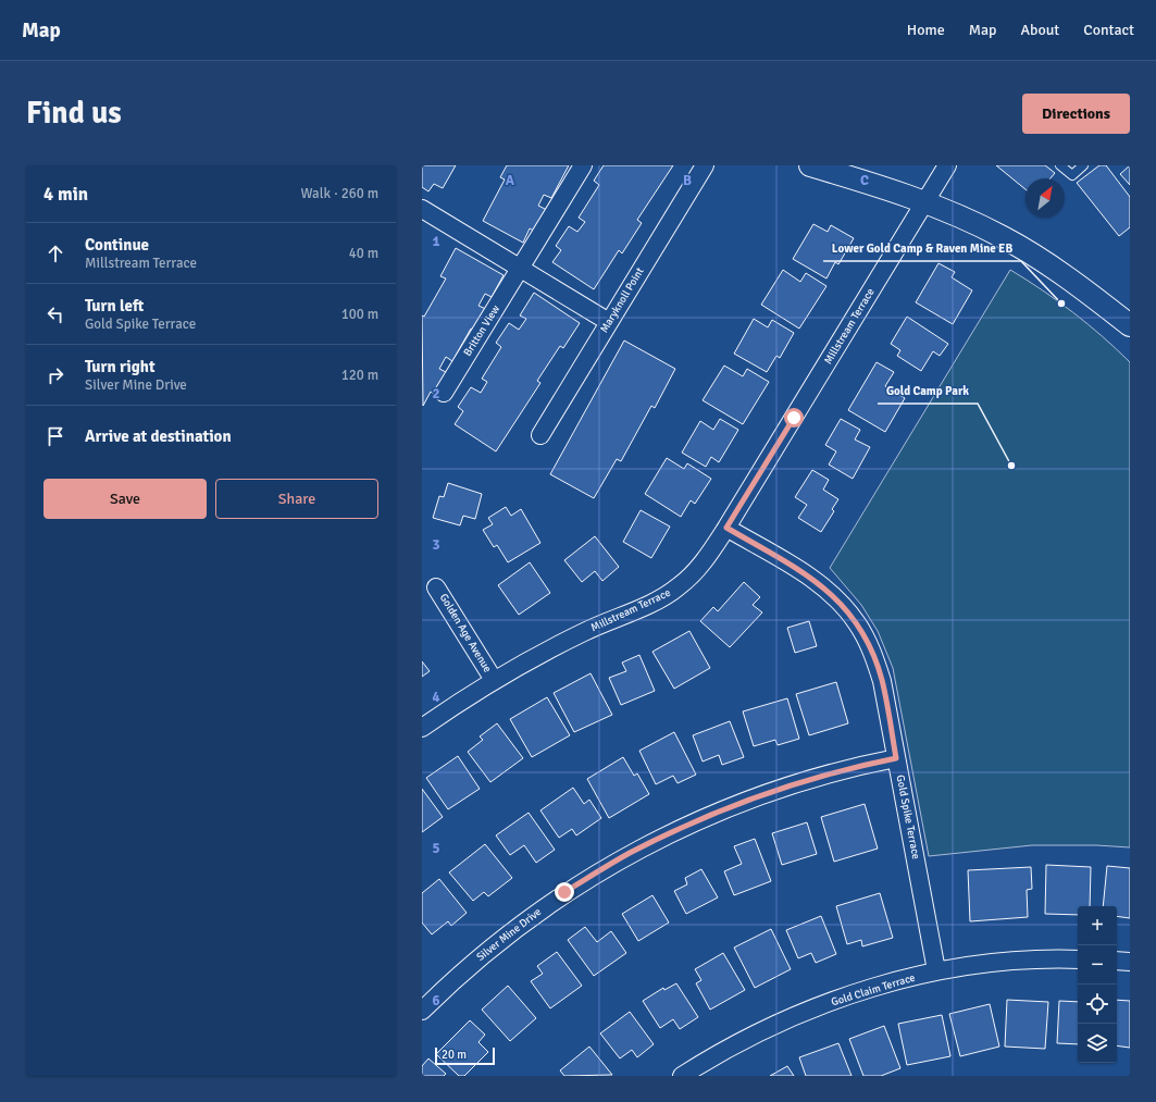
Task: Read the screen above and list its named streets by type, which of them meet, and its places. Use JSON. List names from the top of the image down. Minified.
{"streets":{"street":["Maryknoll Point","Millstream Terrace","Britton View","Golden Age Avenue","Gold Spike Terrace","Silver Mine Drive","Gold Claim Terrace"]},"crossings":[["Millstream Terrace","Golden Age Avenue"],["Millstream Terrace","Gold Spike Terrace"],["Gold Spike Terrace","Silver Mine Drive"],["Gold Spike Terrace","Gold Claim Terrace"]],"places":["Lower Gold Camp & Raven Mine EB","Gold Camp Park"],"scale_bar":"20 m","north":"top right","page":{"header":"Map","nav":["Home","Map","About","Contact"],"buttons":["Directions",["Save","Share"]],"title":"Find us","heading":["4 min","Walk · 260 m"],"list":[["Continue","Millstream Terrace","40 m"],["Turn left","Gold Spike Terrace","100 m"],["Turn right","Silver Mine Drive","120 m"],"Arrive at destination"],"map_buttons":["+","−"],"scale":"20 m"},"grid":{"columns":["A","B","C"],"rows":["1","2","3","4","5","6"]}}
